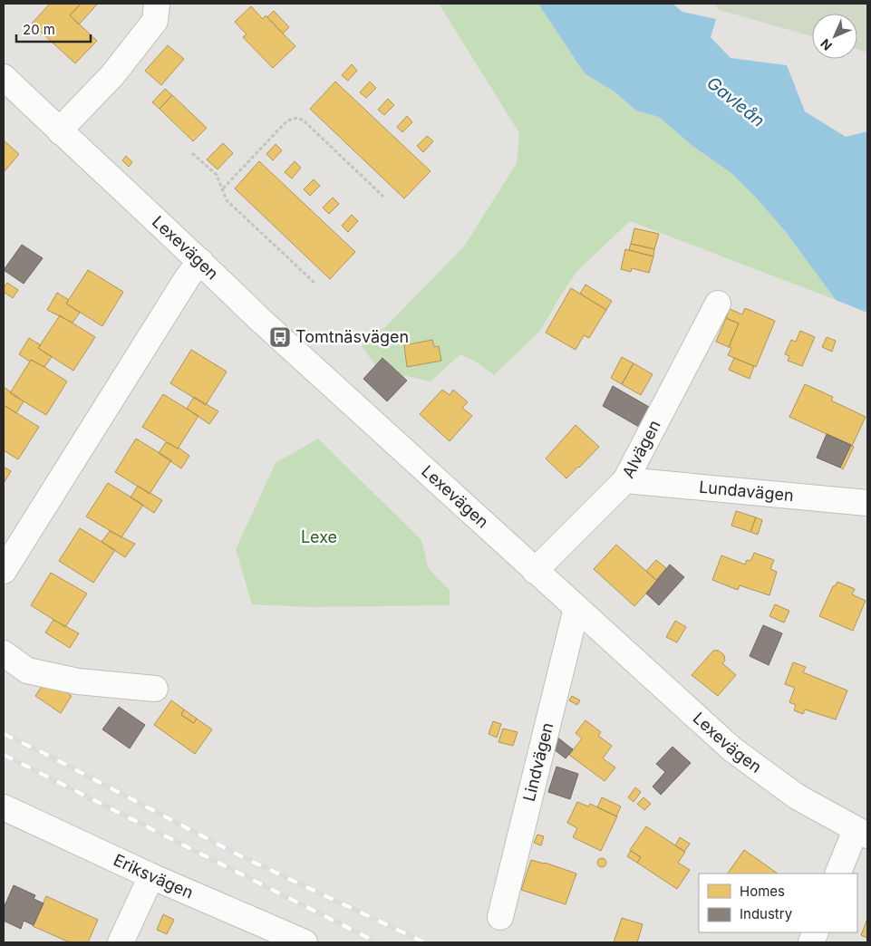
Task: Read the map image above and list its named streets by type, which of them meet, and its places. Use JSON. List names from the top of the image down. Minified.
{"streets":{"street":["Lexevägen","Alvägen","Lundavägen","Lindvägen","Eriksvägen"]},"crossings":[["Lexevägen","Alvägen"],["Lexevägen","Lindvägen"],["Alvägen","Lundavägen"]],"water":["Gavleån"],"parks":["Lexe"],"places":{"bus stop":["Tomtnäsvägen"]},"legend":["Homes","Industry"],"scale_bar":"20 m","north":"bottom left"}
